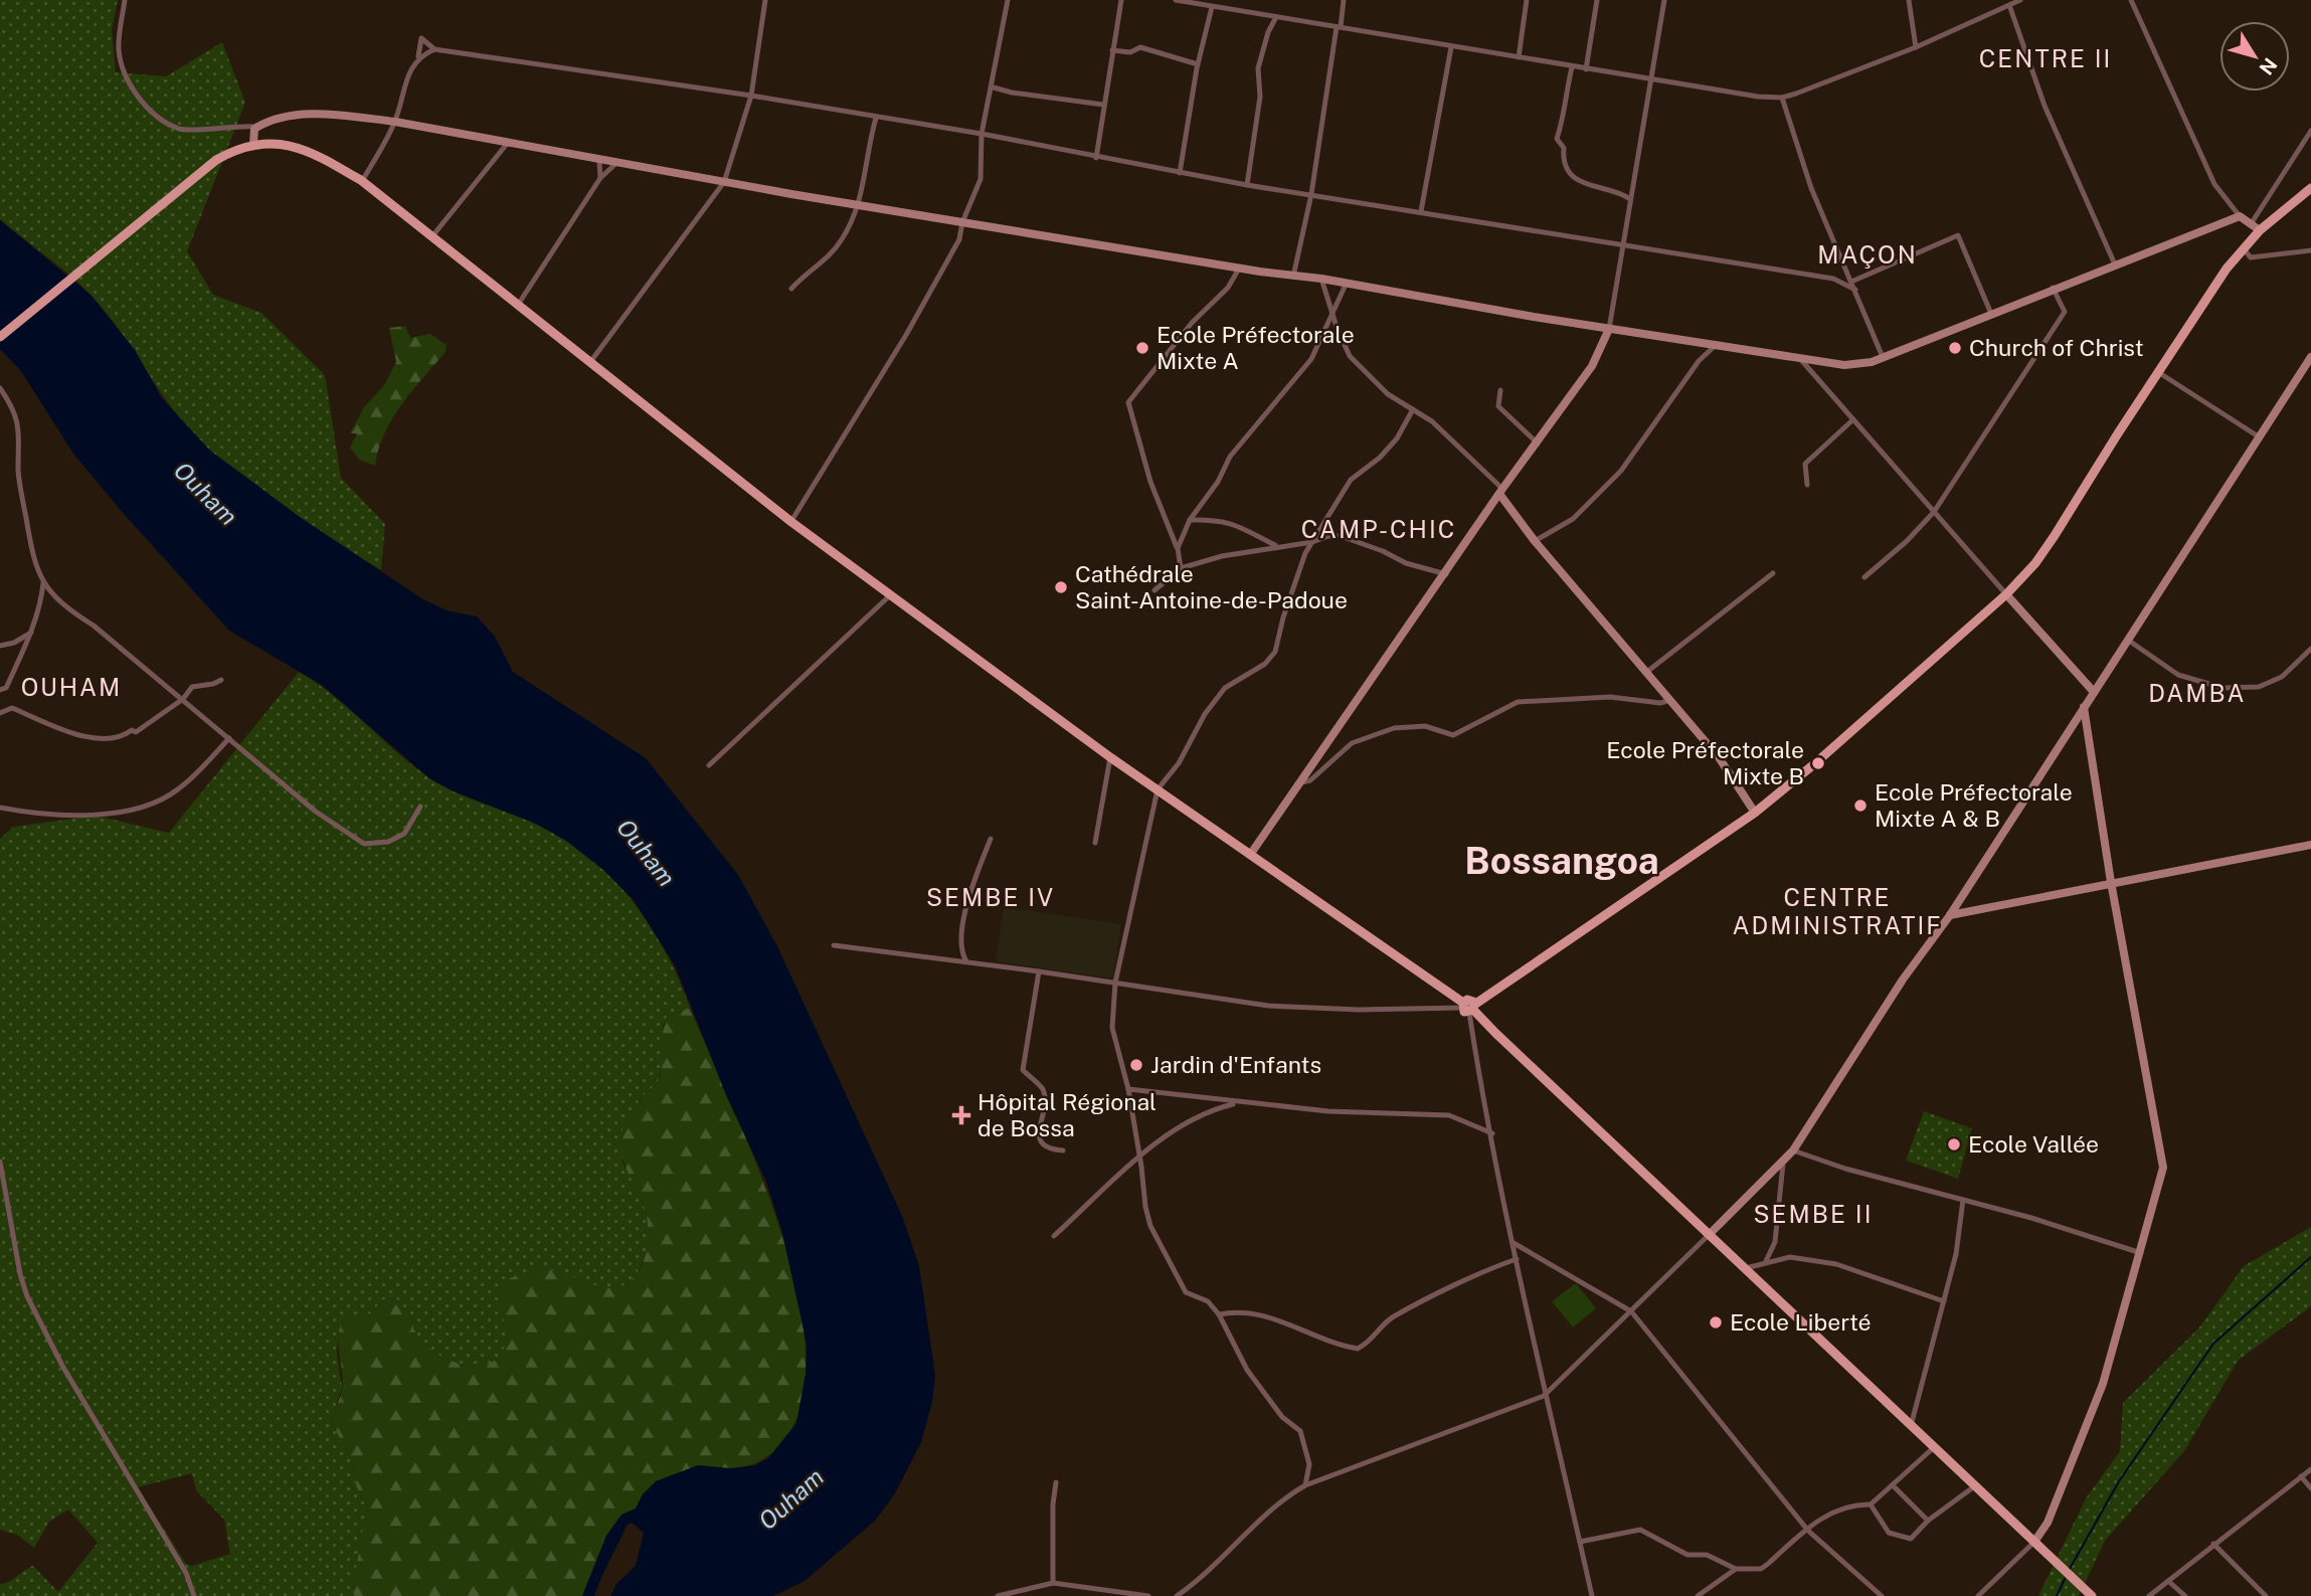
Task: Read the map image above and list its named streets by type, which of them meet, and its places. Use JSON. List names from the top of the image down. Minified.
{"districts":["CENTRE II","MAÇON","CAMP-CHIC","OUHAM","DAMBA","Bossangoa","SEMBE IV","CENTRE ADMINISTRATIF","SEMBE II"],"water":["Ouham"],"places":{"other":["Ecole Préfectorale Mixte A","Church of Christ","Cathédrale Saint-Antoine-de-Padoue","Ecole Préfectorale Mixte B","Ecole Préfectorale Mixte A & B","Jardin d'Enfants","Ecole Vallée","Ecole Liberté"],"health":["Hôpital Régional de Bossa"]},"north":"bottom right"}
